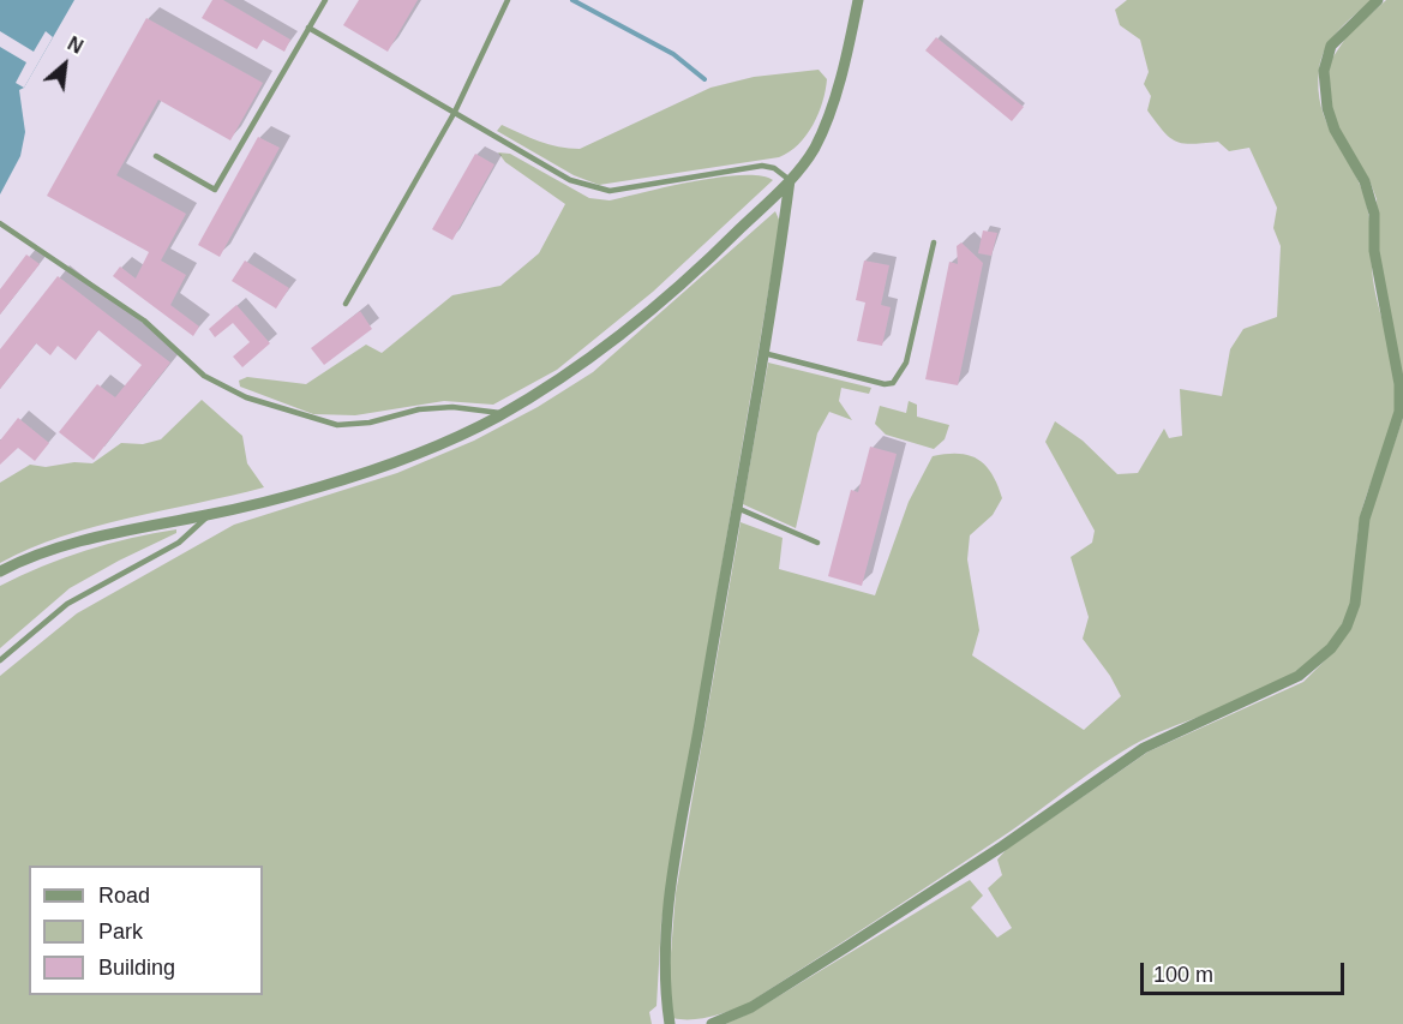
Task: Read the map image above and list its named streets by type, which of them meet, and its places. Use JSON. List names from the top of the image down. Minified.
{"legend":["Road","Park","Building"],"scale_bar":"100 m","north":"top right"}
